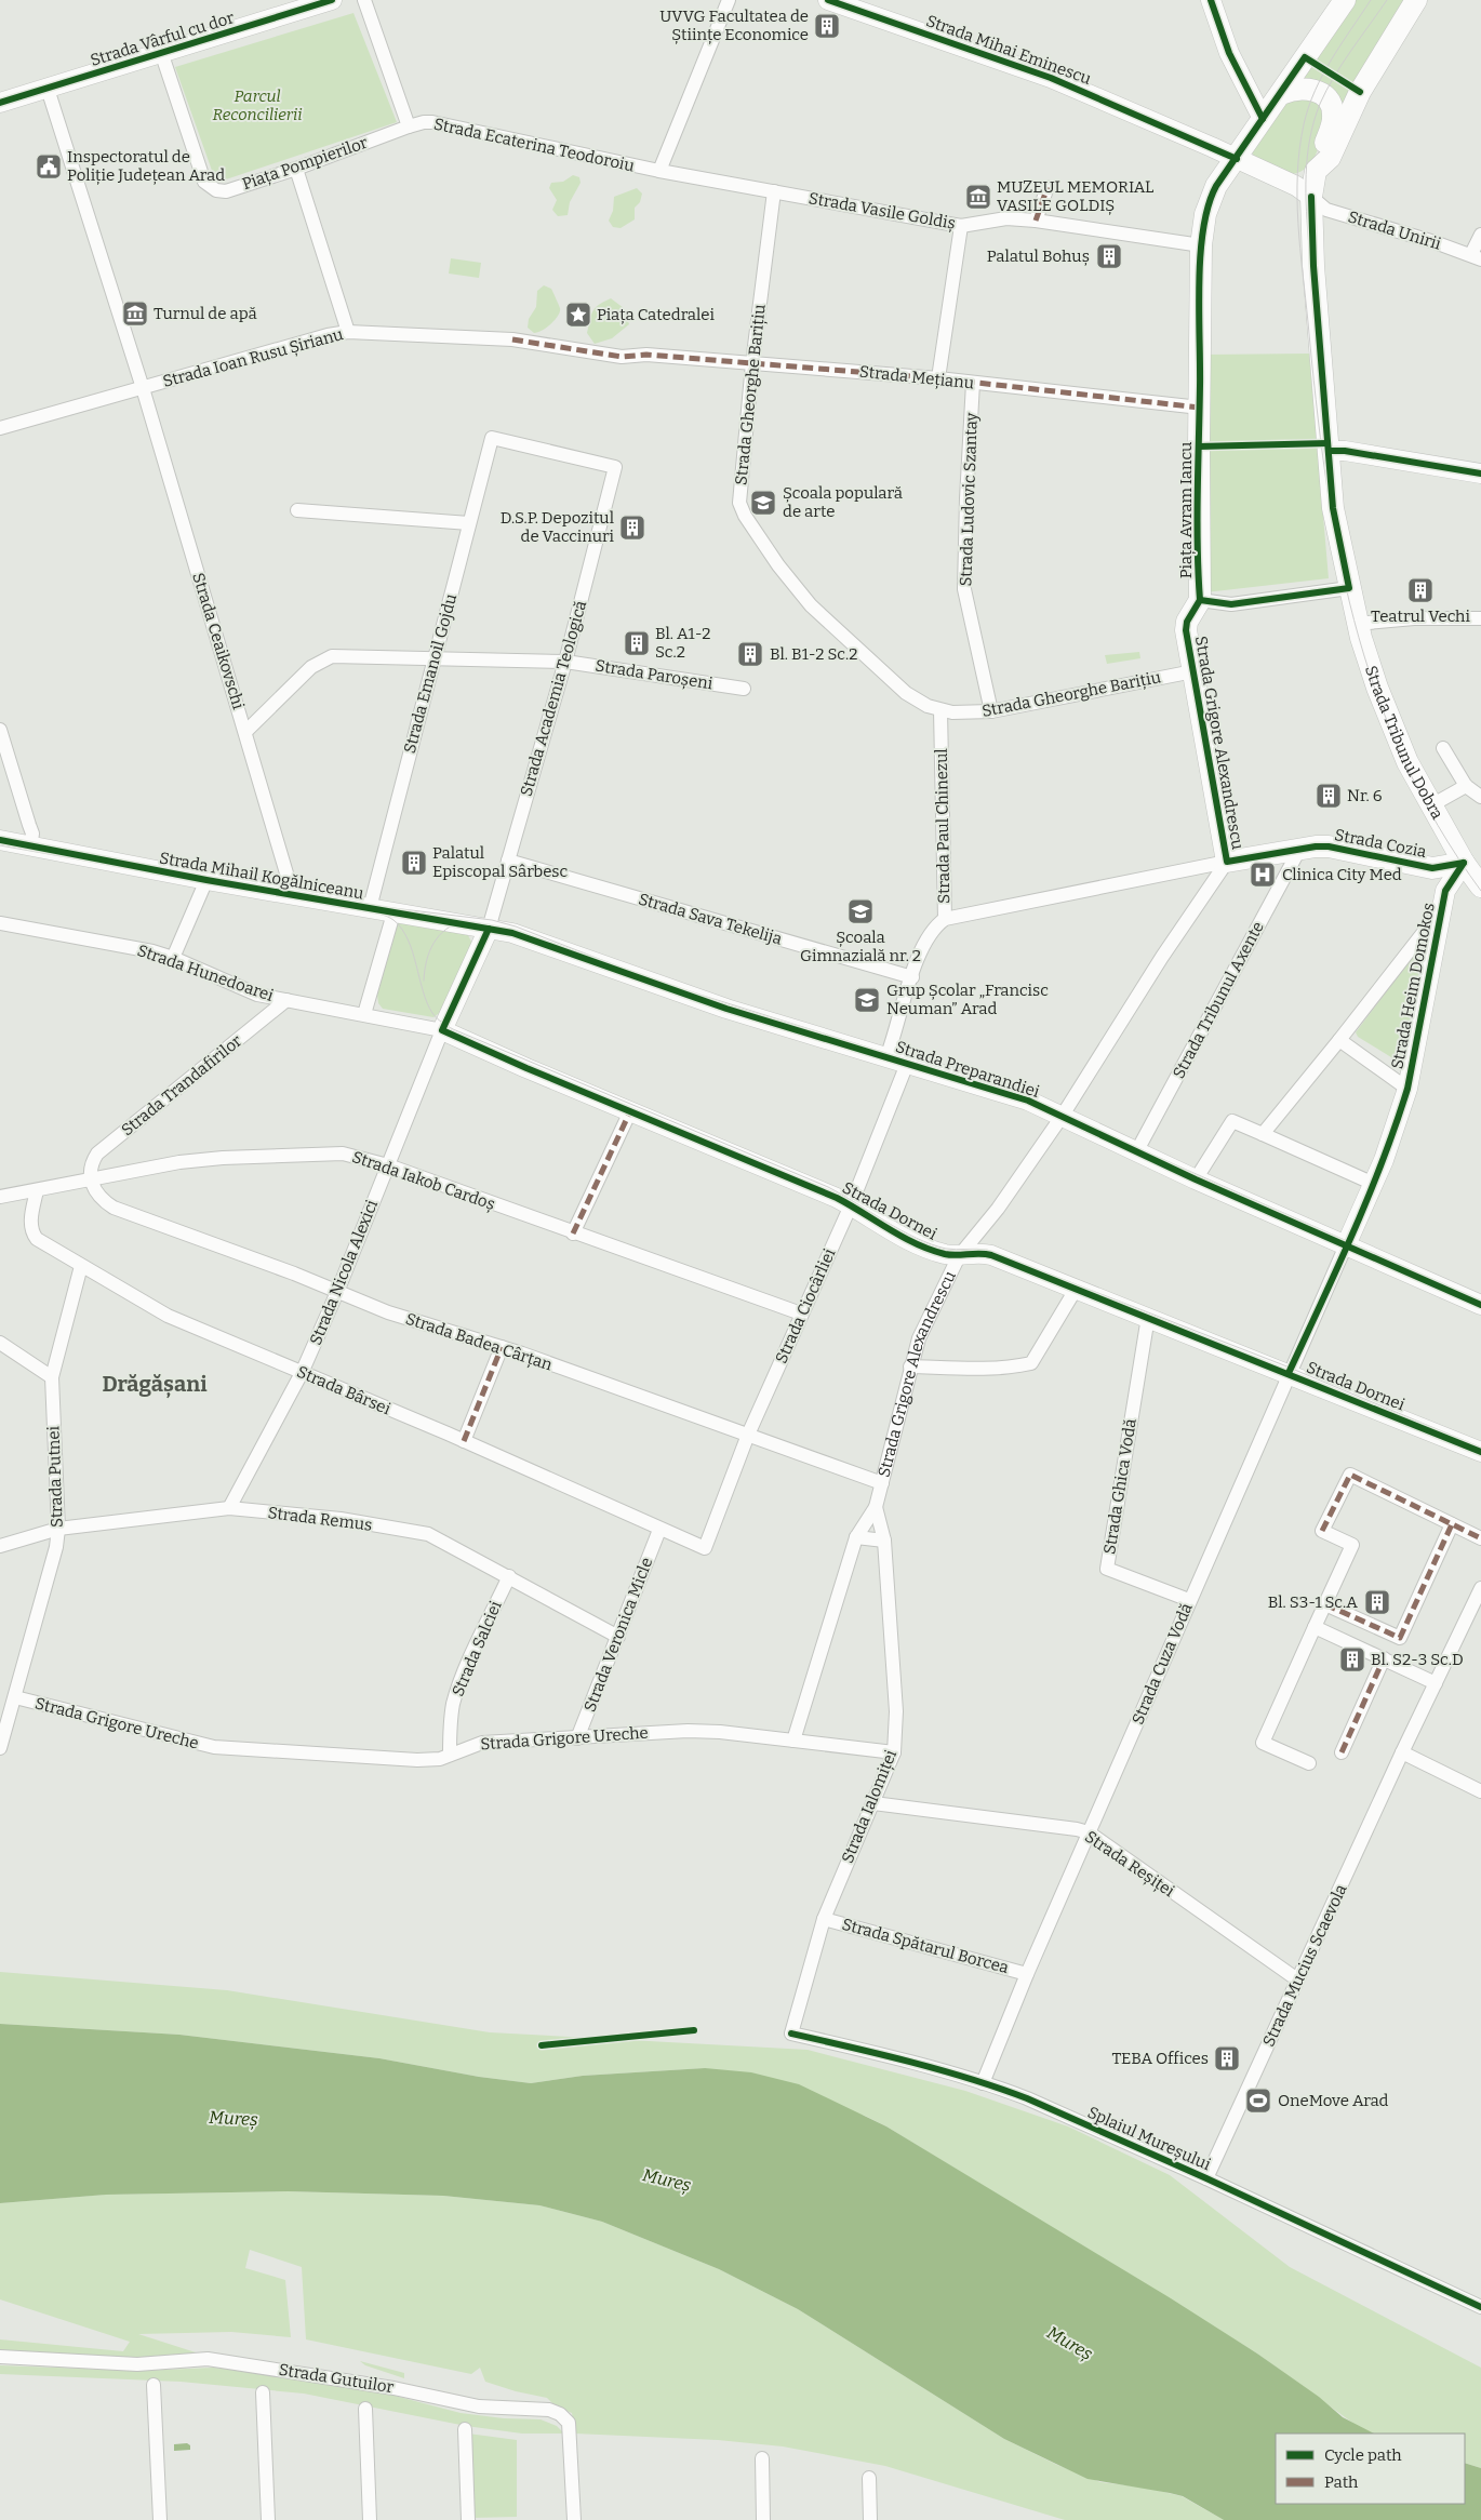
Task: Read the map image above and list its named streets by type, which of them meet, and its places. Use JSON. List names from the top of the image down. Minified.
{"streets":{"main road":["Strada Vârful cu dor","Strada Mihai Eminescu","Piața Avram Iancu","Strada Tribunul Dobra","Strada Grigore Alexandrescu","Strada Cozia","Strada Mihail Kogălniceanu","Strada Heim Domokos","Strada Preparandiei","Strada Dornei"],"street":["Strada Ecaterina Teodoroiu","Piața Pompierilor","Strada Vasile Goldiș","Strada Unirii","Strada Ioan Rusu Șirianu","Strada Mețianu","Strada Gheorghe Barițiu","Strada Ludovic Szantay","Strada Ceaikovschi","Strada Emanoil Gojdu","Strada Paroșeni","Strada Academia Teologică","Strada Paul Chinezul","Strada Sava Tekelija","Strada Hunedoarei","Strada Tribunul Axente","Strada Trandafirilor","Strada Iakob Cardoș","Strada Nicola Alexici","Strada Ciocârliei","Strada Badea Cârțan","Strada Bârsei","Strada Putnei","Strada Ghica Vodă","Strada Remus","Strada Veronica Micle","Strada Salciei","Strada Cuza Vodă","Strada Grigore Ureche","Strada Ialomiței","Strada Reșiței","Strada Spătarul Borcea","Strada Mucius Scaevola","Splaiul Mureșului","Strada Gutuilor"]},"crossings":[["Strada Vârful cu dor","Piața Pompierilor"],["Strada Vârful cu dor","Strada Ceaikovschi"],["Strada Mihai Eminescu","Strada Unirii"],["Strada Mihai Eminescu","Piața Avram Iancu"],["Strada Ecaterina Teodoroiu","Piața Pompierilor"],["Strada Ecaterina Teodoroiu","Strada Vasile Goldiș"],["Strada Vasile Goldiș","Strada Gheorghe Barițiu"],["Strada Vasile Goldiș","Piața Avram Iancu"],["Strada Ioan Rusu Șirianu","Strada Mețianu"],["Strada Ioan Rusu Șirianu","Strada Ceaikovschi"],["Strada Mețianu","Strada Gheorghe Barițiu"],["Strada Mețianu","Strada Ludovic Szantay"],["Strada Mețianu","Piața Avram Iancu"],["Strada Gheorghe Barițiu","Strada Ludovic Szantay"],["Strada Gheorghe Barițiu","Strada Grigore Alexandrescu"],["Strada Gheorghe Barițiu","Strada Paul Chinezul"],["Piața Avram Iancu","Strada Tribunul Dobra"],["Piața Avram Iancu","Strada Grigore Alexandrescu"],["Strada Ceaikovschi","Strada Paroșeni"],["Strada Ceaikovschi","Strada Mihail Kogălniceanu"],["Strada Emanoil Gojdu","Strada Paroșeni"],["Strada Emanoil Gojdu","Strada Academia Teologică"],["Strada Emanoil Gojdu","Strada Mihail Kogălniceanu"],["Strada Paroșeni","Strada Academia Teologică"],["Strada Academia Teologică","Strada Mihail Kogălniceanu"],["Strada Academia Teologică","Strada Sava Tekelija"],["Strada Academia Teologică","Strada Preparandiei"],["Strada Tribunul Dobra","Strada Cozia"],["Strada Tribunul Dobra","Strada Heim Domokos"],["Strada Grigore Alexandrescu","Strada Cozia"],["Strada Grigore Alexandrescu","Strada Preparandiei"],["Strada Grigore Alexandrescu","Strada Dornei"],["Strada Grigore Alexandrescu","Strada Badea Cârțan"],["Strada Grigore Alexandrescu","Strada Grigore Ureche"],["Strada Grigore Alexandrescu","Strada Ialomiței"],["Strada Paul Chinezul","Strada Cozia"],["Strada Paul Chinezul","Strada Sava Tekelija"],["Strada Paul Chinezul","Strada Preparandiei"],["Strada Cozia","Strada Heim Domokos"],["Strada Cozia","Strada Tribunul Axente"],["Strada Mihail Kogălniceanu","Strada Preparandiei"],["Strada Hunedoarei","Strada Trandafirilor"],["Strada Hunedoarei","Strada Dornei"],["Strada Hunedoarei","Strada Nicola Alexici"],["Strada Tribunul Axente","Strada Preparandiei"],["Strada Preparandiei","Strada Ciocârliei"],["Strada Preparandiei","Strada Cuza Vodă"],["Strada Trandafirilor","Strada Iakob Cardoș"],["Strada Trandafirilor","Strada Badea Cârțan"],["Strada Iakob Cardoș","Strada Nicola Alexici"],["Strada Iakob Cardoș","Strada Ciocârliei"],["Strada Iakob Cardoș","Strada Badea Cârțan"],["Strada Iakob Cardoș","Strada Bârsei"],["Strada Dornei","Strada Nicola Alexici"],["Strada Dornei","Strada Ciocârliei"],["Strada Dornei","Strada Ghica Vodă"],["Strada Dornei","Strada Cuza Vodă"],["Strada Nicola Alexici","Strada Badea Cârțan"],["Strada Nicola Alexici","Strada Bârsei"],["Strada Nicola Alexici","Strada Remus"],["Strada Ciocârliei","Strada Badea Cârțan"],["Strada Ciocârliei","Strada Bârsei"],["Strada Bârsei","Strada Putnei"],["Strada Bârsei","Strada Veronica Micle"],["Strada Putnei","Strada Remus"],["Strada Putnei","Strada Grigore Ureche"],["Strada Ghica Vodă","Strada Cuza Vodă"],["Strada Remus","Strada Veronica Micle"],["Strada Remus","Strada Salciei"],["Strada Veronica Micle","Strada Grigore Ureche"],["Strada Salciei","Strada Grigore Ureche"],["Strada Cuza Vodă","Strada Reșiței"],["Strada Cuza Vodă","Strada Spătarul Borcea"],["Strada Cuza Vodă","Splaiul Mureșului"],["Strada Grigore Ureche","Strada Ialomiței"],["Strada Ialomiței","Strada Reșiței"],["Strada Ialomiței","Strada Spătarul Borcea"],["Strada Ialomiței","Splaiul Mureșului"],["Strada Reșiței","Strada Mucius Scaevola"],["Strada Mucius Scaevola","Splaiul Mureșului"]],"districts":["Drăgășani"],"water":["Mureș"],"parks":["Parcul Reconcilierii"],"places":{"building":["UVVG Facultatea de Științe Economice","Palatul Bohuș","D.S.P. Depozitul de Vaccinuri","Teatrul Vechi","Bl. A1-2 Sc.2","Bl. B1-2 Sc.2","Nr. 6","Palatul Episcopal Sârbesc","Bl. S3-1 Sc.A","Bl. S2-3 Sc.D","TEBA Offices"],"public building":["Inspectoratul de Poliție Județean Arad"],"museum":["MUZEUL MEMORIAL VASILE GOLDIȘ","Turnul de apă"],"place":["Piața Catedralei"],"school or university":["Școala populară de arte","Școala Gimnazială nr. 2","Grup Școlar „Francisc Neuman” Arad"],"hospital":["Clinica City Med"],"sports":["OneMove Arad"]},"legend":["Cycle path","Path"]}
